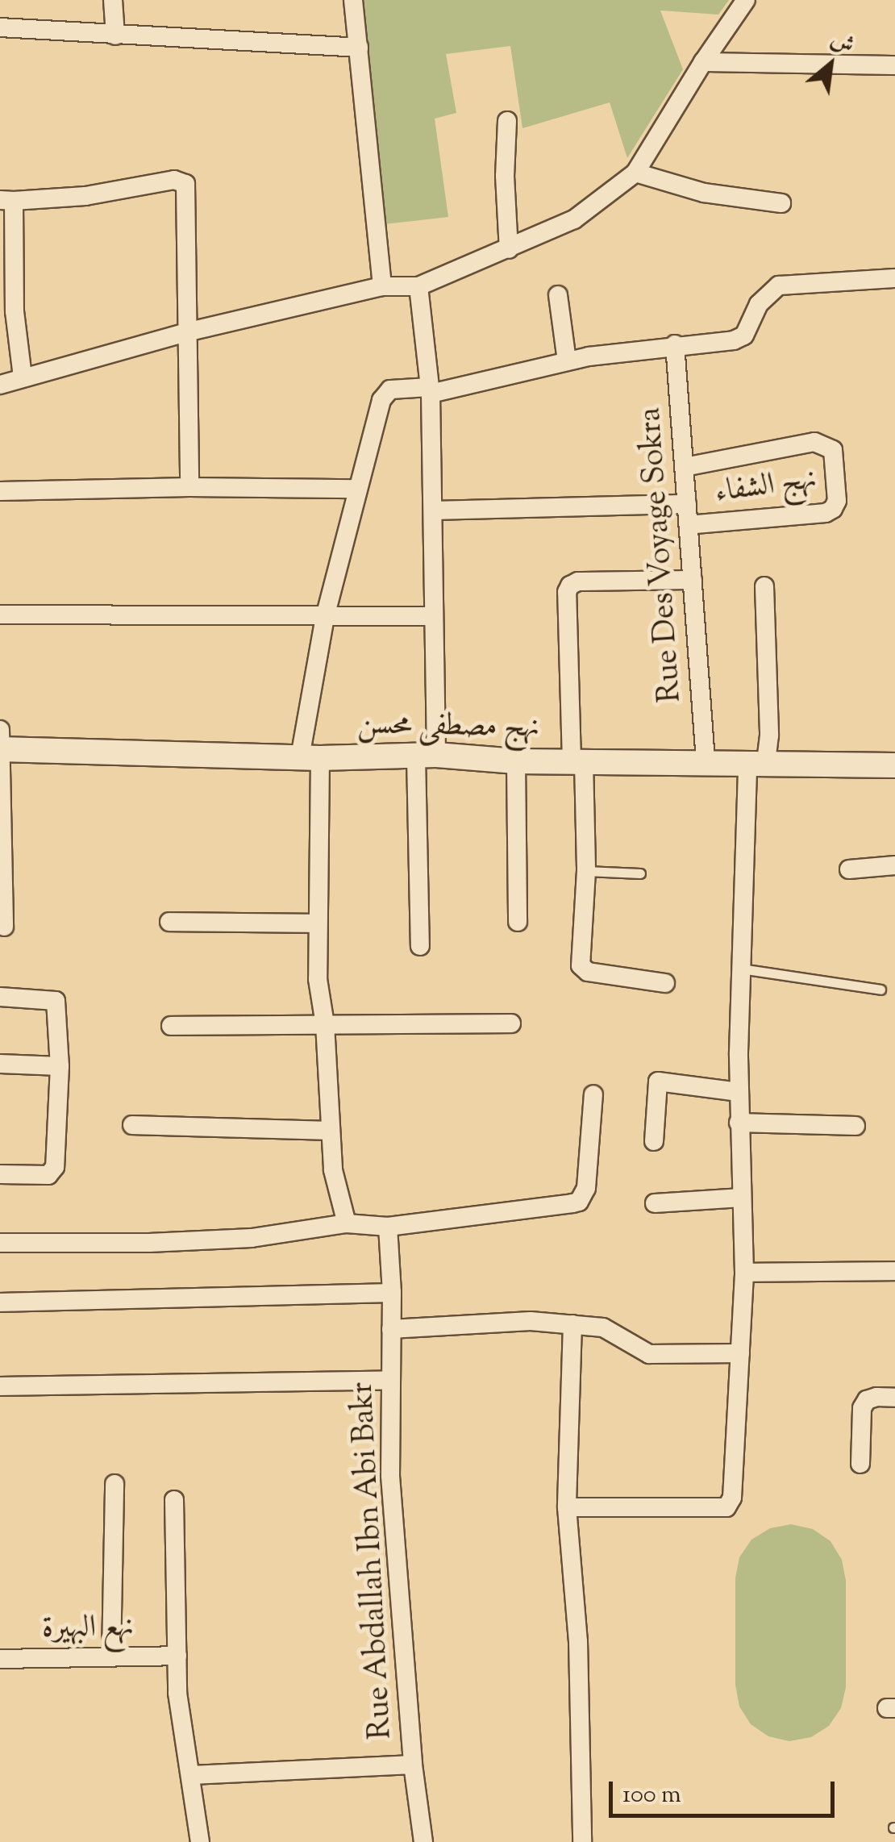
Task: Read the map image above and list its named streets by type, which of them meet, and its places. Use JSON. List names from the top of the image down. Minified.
{"streets":{"main road":["نهج مصطفى محسن"],"street":["نهج الشفاء","Rue Des Voyage Sokra","Rue Abdallah Ibn Abi Bakr","نهع البهيرة"]},"crossings":[["نهج الشفاء","Rue Des Voyage Sokra"],["Rue Des Voyage Sokra","نهج مصطفى محسن"]],"scale_bar":"100 m","north":"top right"}
